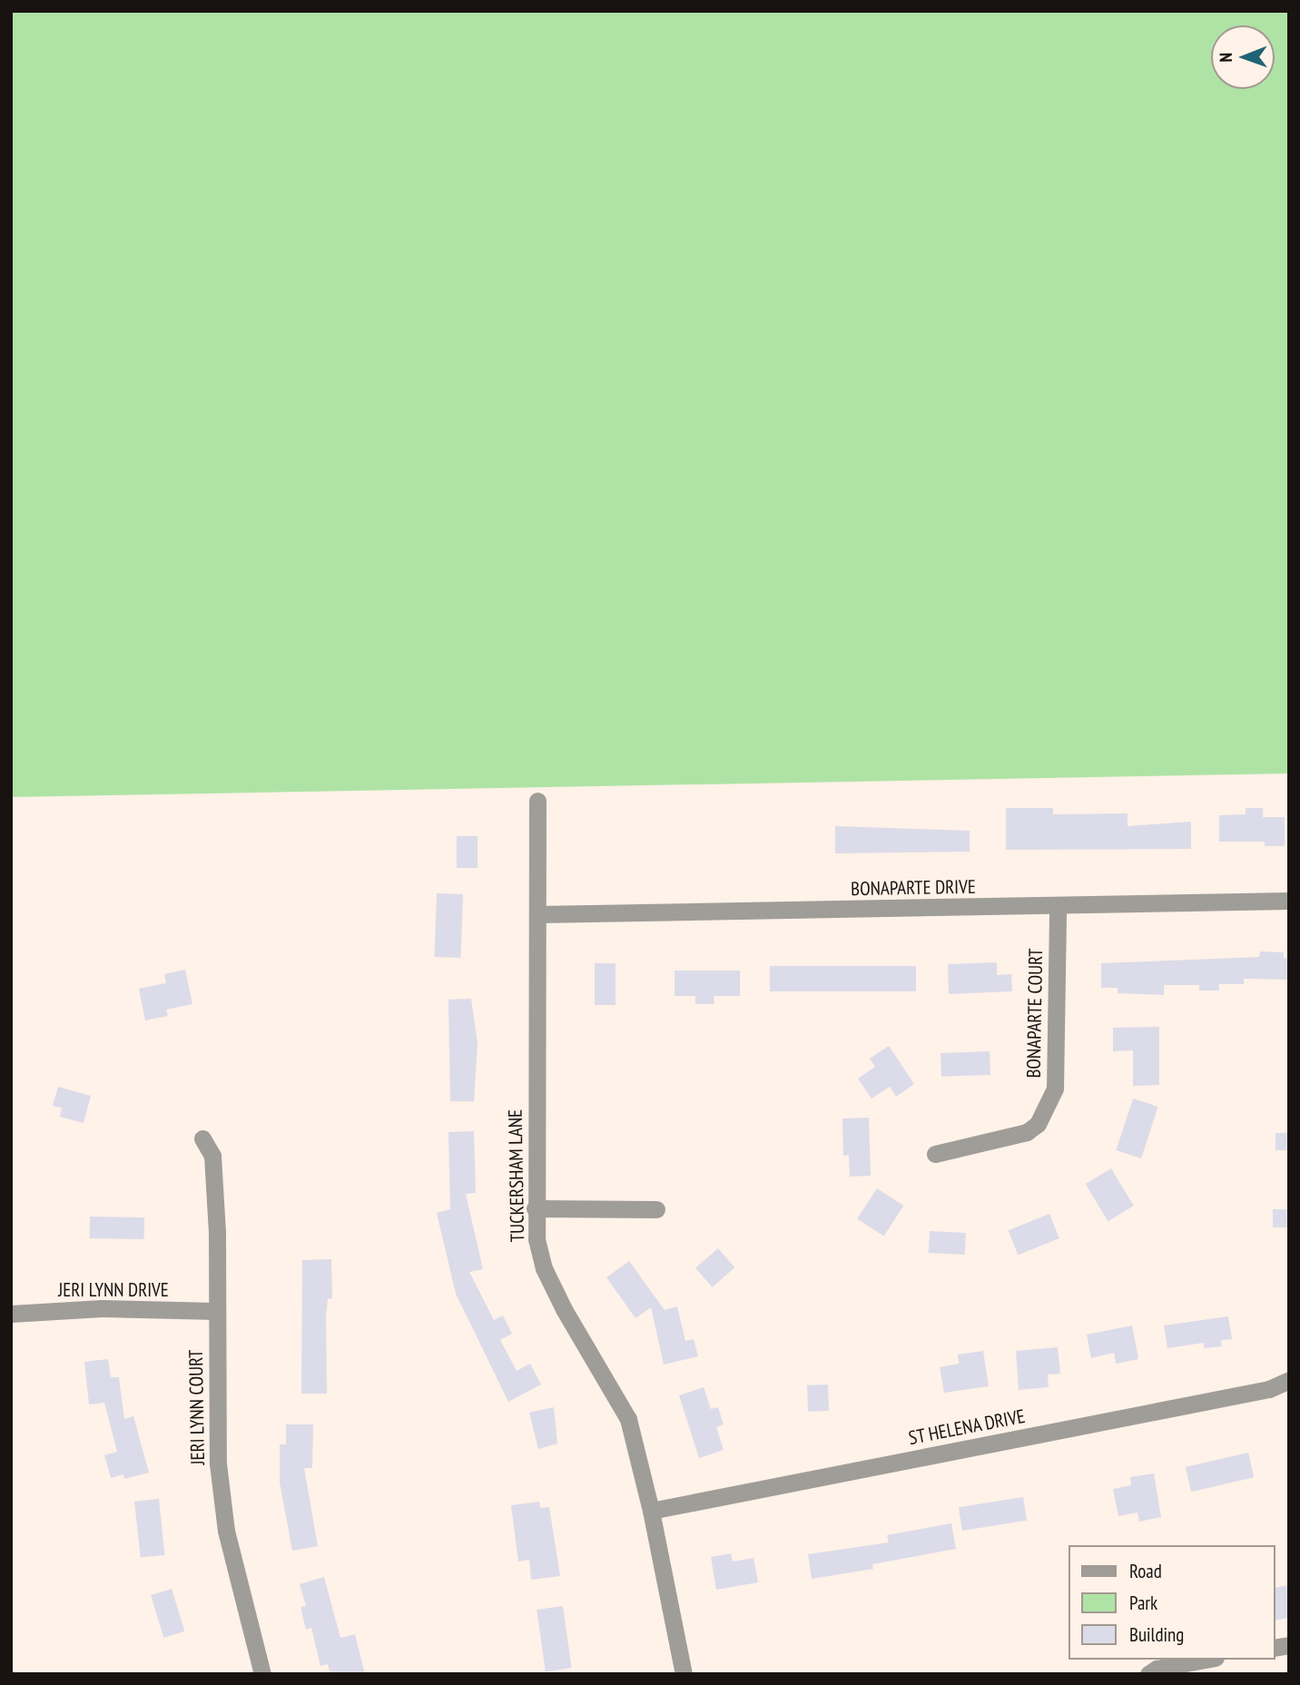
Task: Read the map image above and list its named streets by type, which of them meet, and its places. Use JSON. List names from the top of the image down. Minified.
{"streets":{"street":["BONAPARTE DRIVE","BONAPARTE COURT","TUCKERSHAM LANE","JERI LYNN DRIVE","JERI LYNN COURT","ST HELENA DRIVE"]},"crossings":[["BONAPARTE DRIVE","BONAPARTE COURT"],["BONAPARTE DRIVE","TUCKERSHAM LANE"],["TUCKERSHAM LANE","ST HELENA DRIVE"],["JERI LYNN DRIVE","JERI LYNN COURT"]],"legend":["Road","Park","Building"],"north":"left"}
